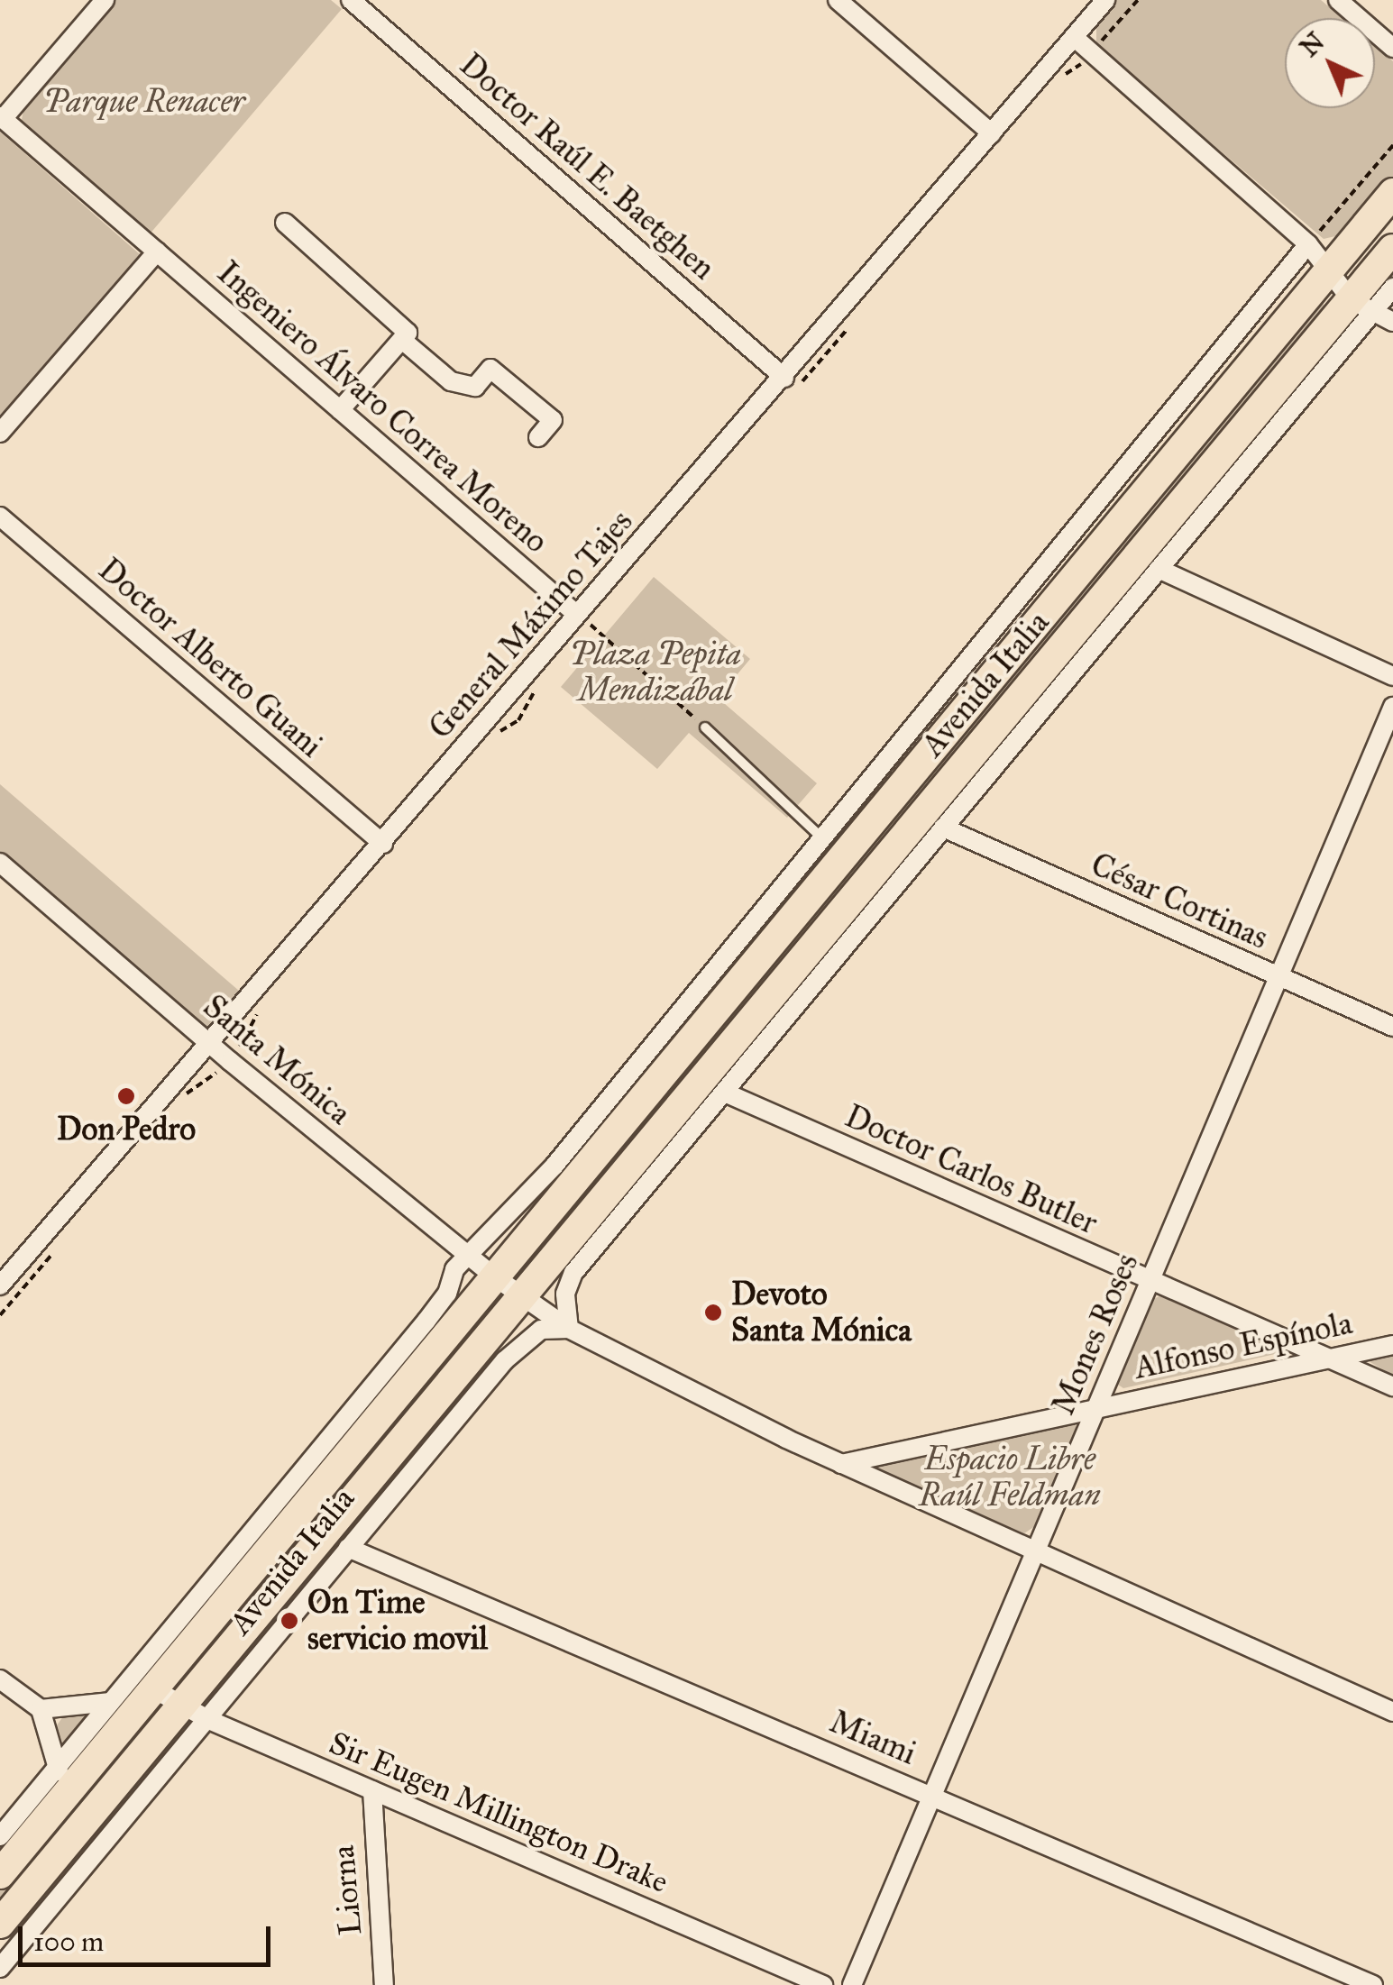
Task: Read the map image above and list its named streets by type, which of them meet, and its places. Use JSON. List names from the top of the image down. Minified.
{"streets":{"main road":["Avenida Italia"],"street":["Doctor Raúl E. Baetghen","Ingeniero Álvaro Correa Moreno","General Máximo Tajes","Doctor Alberto Guani","César Cortinas","Santa Mónica","Doctor Carlos Butler","Mones Roses","Alfonso Espínola","Miami","Sir Eugen Millington Drake","Liorna"]},"crossings":[["Doctor Raúl E. Baetghen","General Máximo Tajes"],["Ingeniero Álvaro Correa Moreno","General Máximo Tajes"],["General Máximo Tajes","Doctor Alberto Guani"],["General Máximo Tajes","Santa Mónica"],["Avenida Italia","César Cortinas"],["Avenida Italia","Santa Mónica"],["Avenida Italia","Doctor Carlos Butler"],["Avenida Italia","Miami"],["Avenida Italia","Sir Eugen Millington Drake"],["César Cortinas","Mones Roses"],["Santa Mónica","Mones Roses"],["Santa Mónica","Alfonso Espínola"],["Doctor Carlos Butler","Mones Roses"],["Doctor Carlos Butler","Alfonso Espínola"],["Mones Roses","Alfonso Espínola"],["Mones Roses","Miami"],["Sir Eugen Millington Drake","Liorna"]],"parks":["Parque Renacer","Plaza Pepita Mendizábal","Espacio Libre Raúl Feldman"],"places":["Don Pedro","Devoto Santa Mónica","On Time servicio movil"],"scale_bar":"100 m","north":"top left"}
